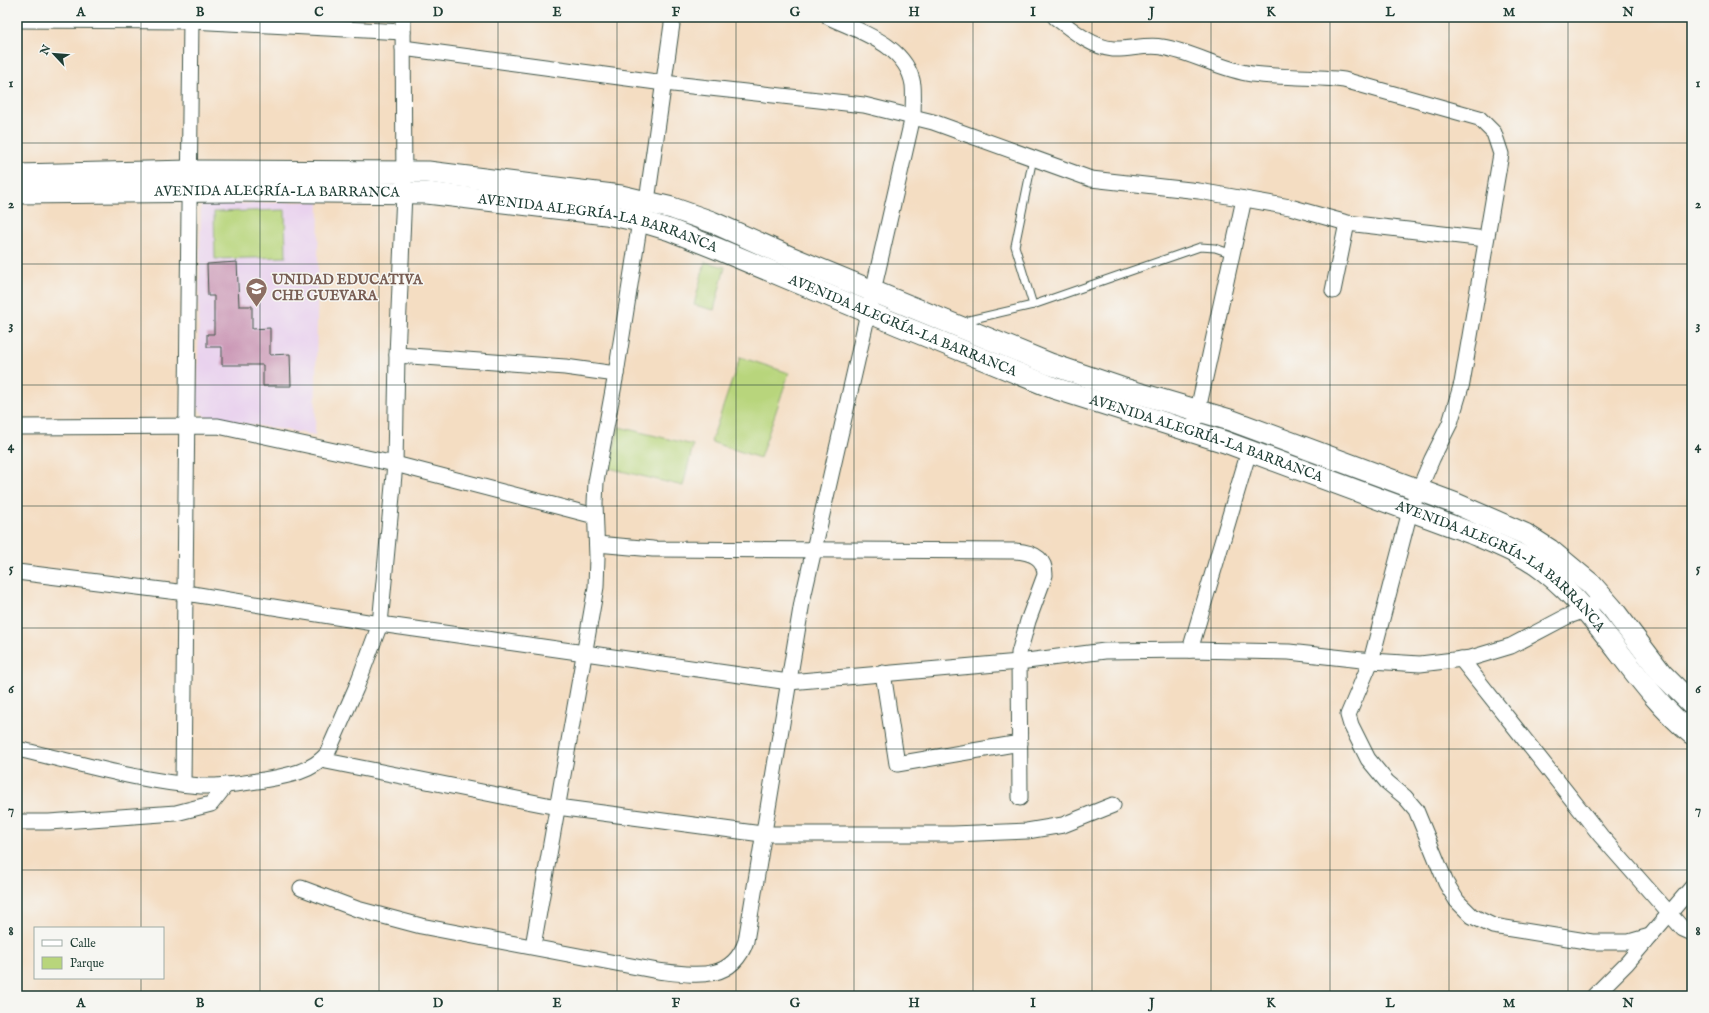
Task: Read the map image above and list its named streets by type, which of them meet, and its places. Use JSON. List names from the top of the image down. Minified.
{"streets":{"main road":["AVENIDA ALEGRÍA-LA BARRANCA"]},"places":{"school or university":["UNIDAD EDUCATIVA CHE GUEVARA"]},"legend":["Calle","Parque"],"north":"top left","grid":{"columns":["A","B","C","D","E","F","G","H","I","J","K","L","M","N"],"rows":["1","2","3","4","5","6","7","8"]}}
